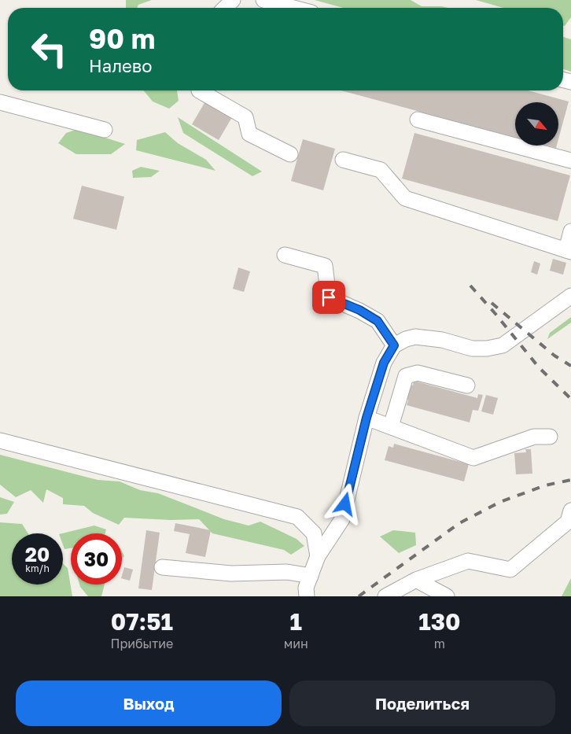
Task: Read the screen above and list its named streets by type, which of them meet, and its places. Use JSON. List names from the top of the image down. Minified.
{"north":"bottom right","page":{"turn":["90 m","Налево"],"speed":"20 km/h","limit":"30","eta":["07:51","Прибытие","1","мин","130","m"],"buttons":["Выход","Поделиться"]}}
